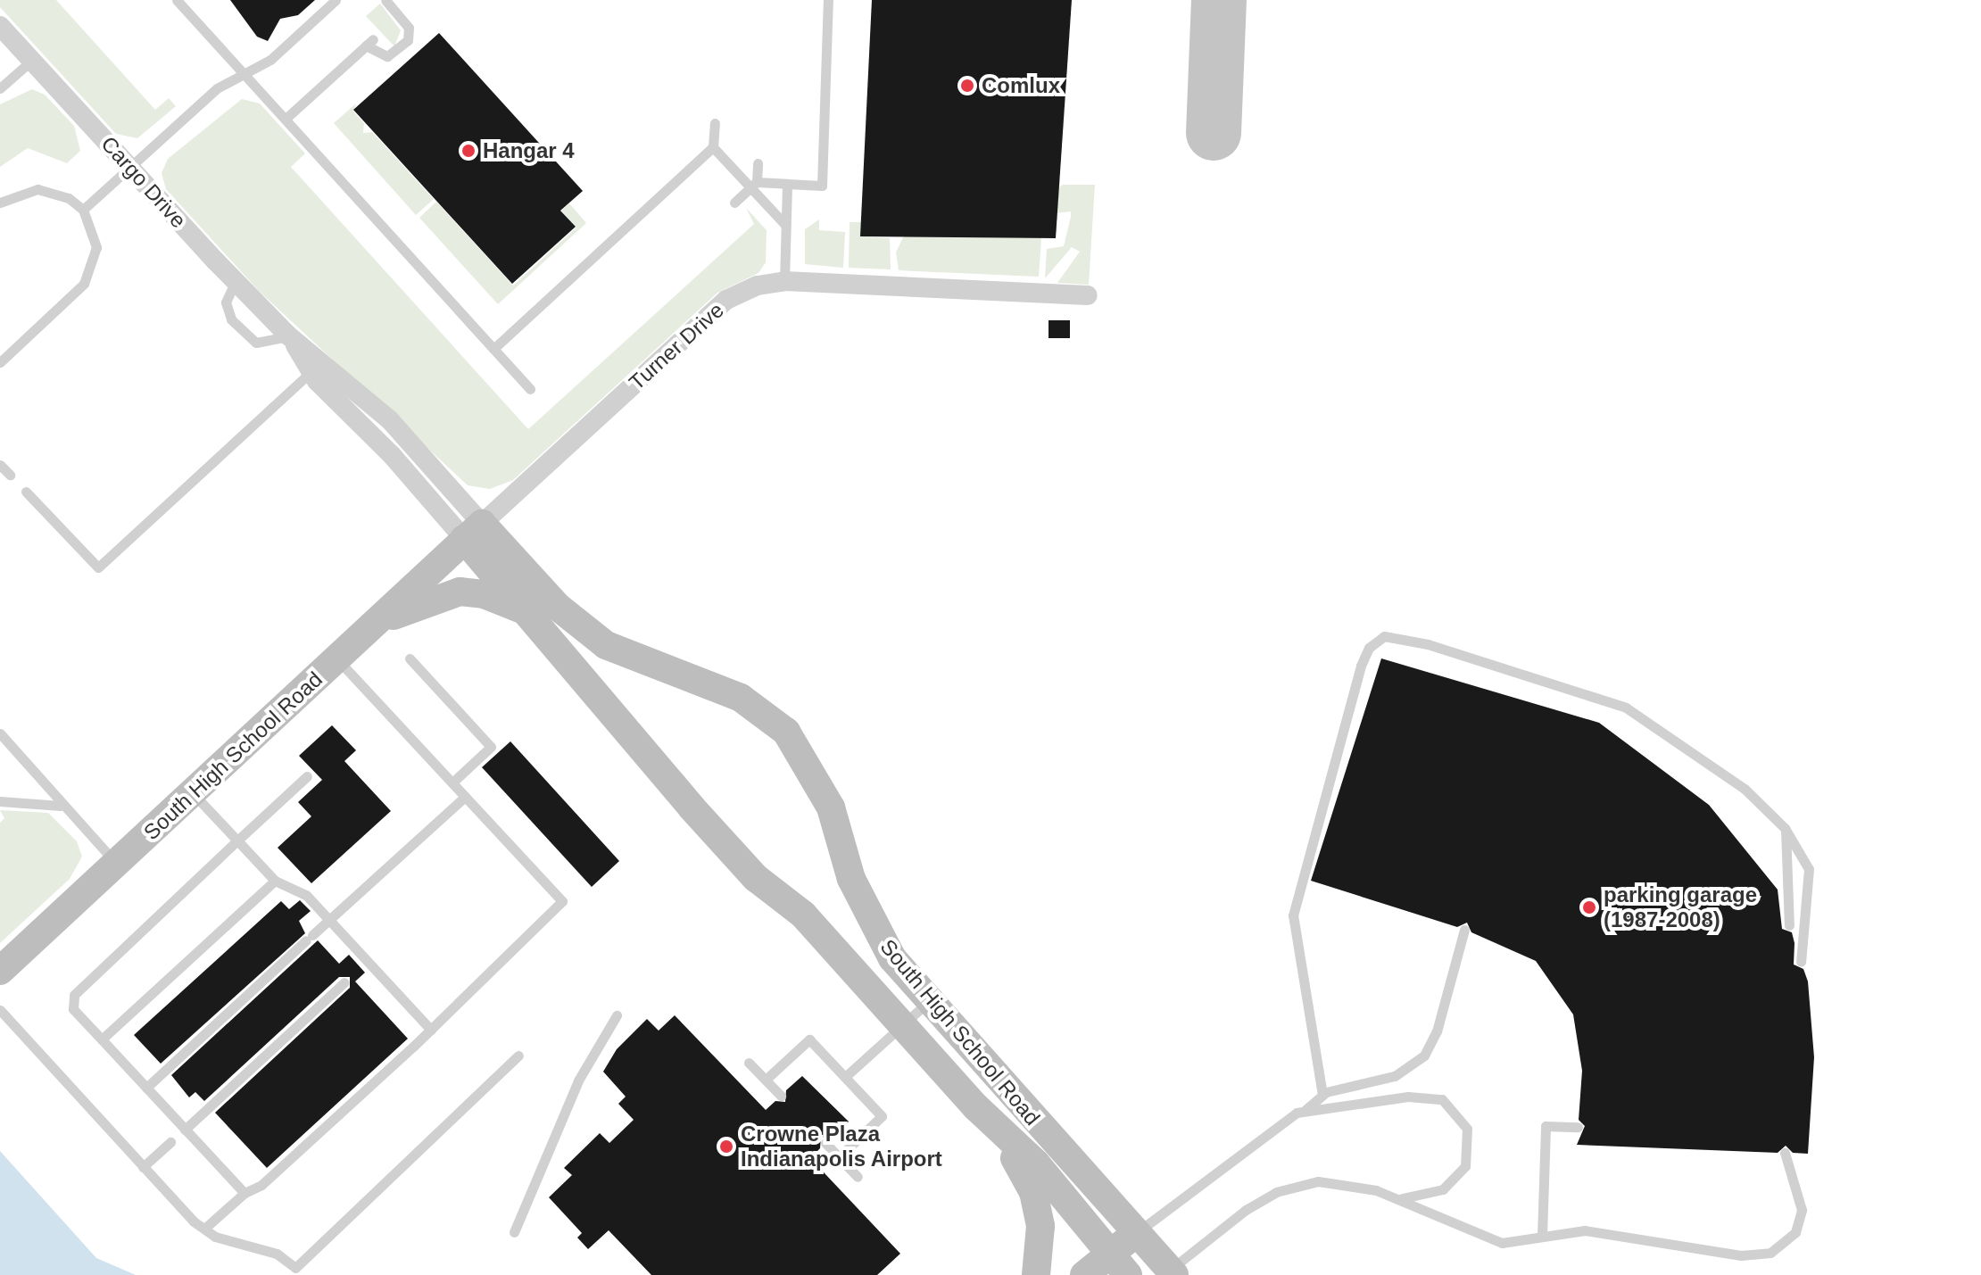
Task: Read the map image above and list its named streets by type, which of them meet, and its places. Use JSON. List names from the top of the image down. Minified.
{"streets":{"street":["Cargo Drive","Turner Drive","South High School Road"]},"crossings":[["Cargo Drive","Turner Drive"],["Cargo Drive","South High School Road"],["Turner Drive","South High School Road"]],"places":["Comlux","Hangar 4","parking garage (1987-2008)","Crowne Plaza Indianapolis Airport"]}
